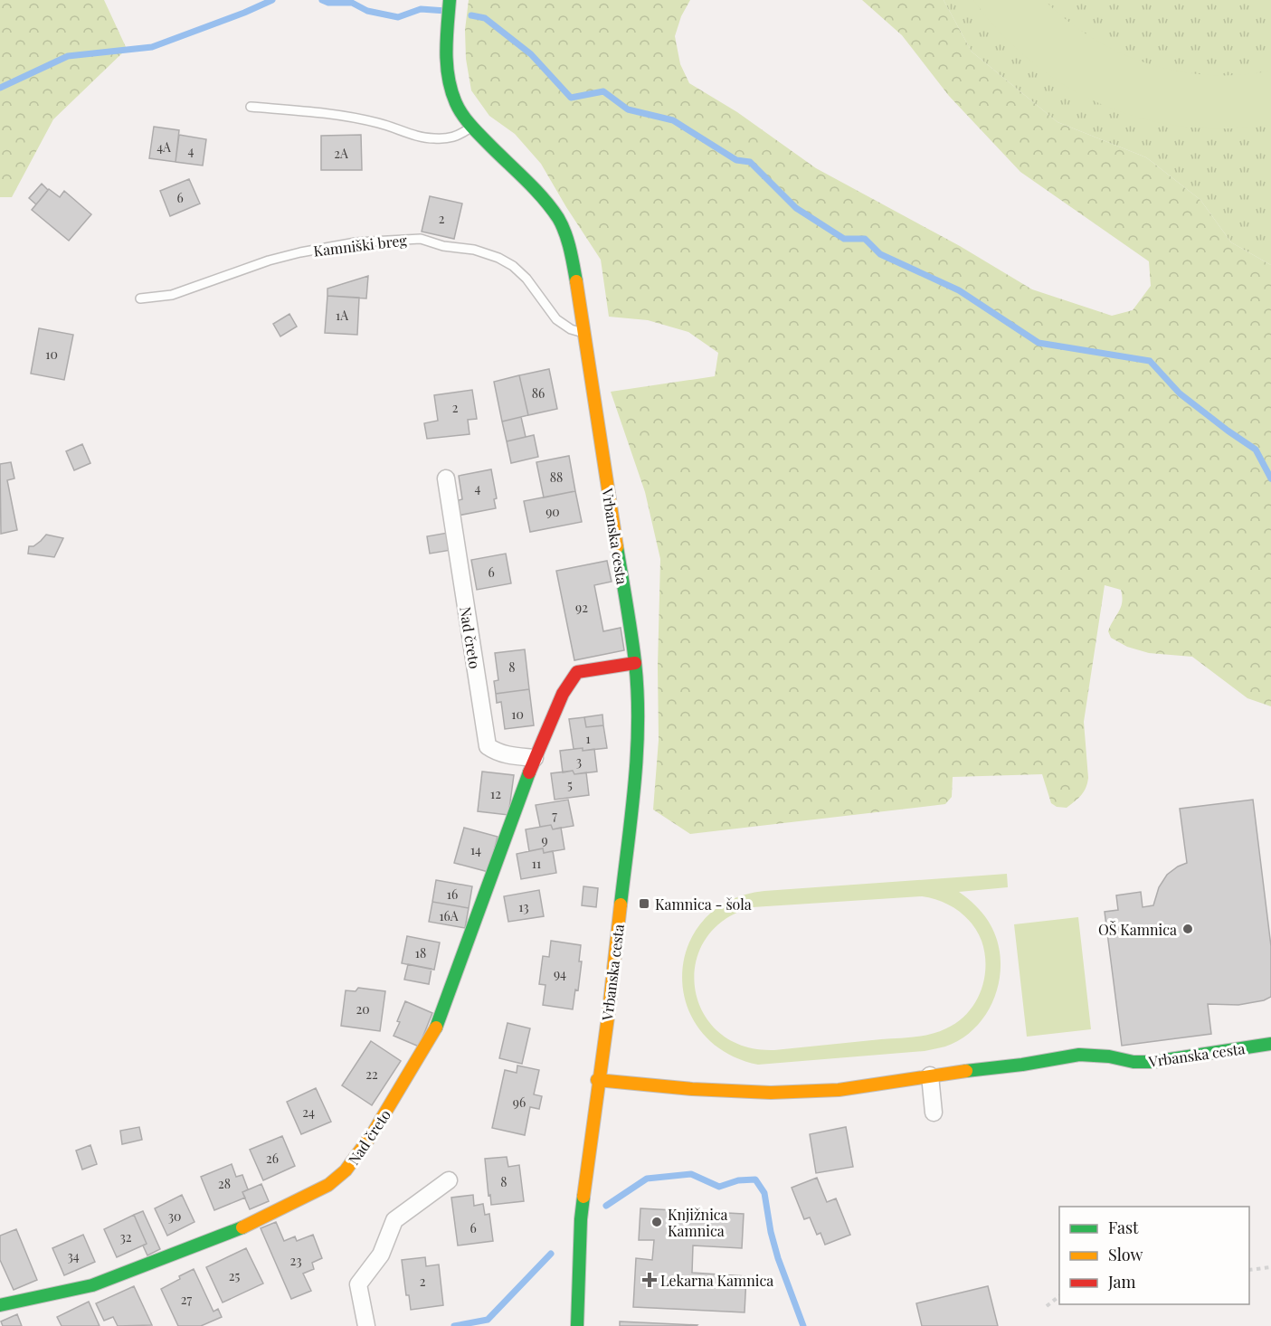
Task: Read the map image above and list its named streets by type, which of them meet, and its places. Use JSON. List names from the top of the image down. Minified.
{"streets":{"street":["Vrbanska cesta","Nad čreto"],"lane":["Kamniški breg"]},"crossings":[["Kamniški breg","Vrbanska cesta"],["Vrbanska cesta","Nad čreto"]],"places":{"transit":["Kamnica - šola"],"other":["OŠ Kamnica","Knjižnica Kamnica"],"health":["Lekarna Kamnica"]},"house_numbers":["4A","4","2A","6","2","1A","10","86","2","88","4","90","6","92","8","10","1","3","5","12","7","9","14","11","16","13","16A","18","94","20","22","96","24","26","8","28","30","6","32","34","23","25","2","27"],"legend":["Fast","Slow","Jam"]}
